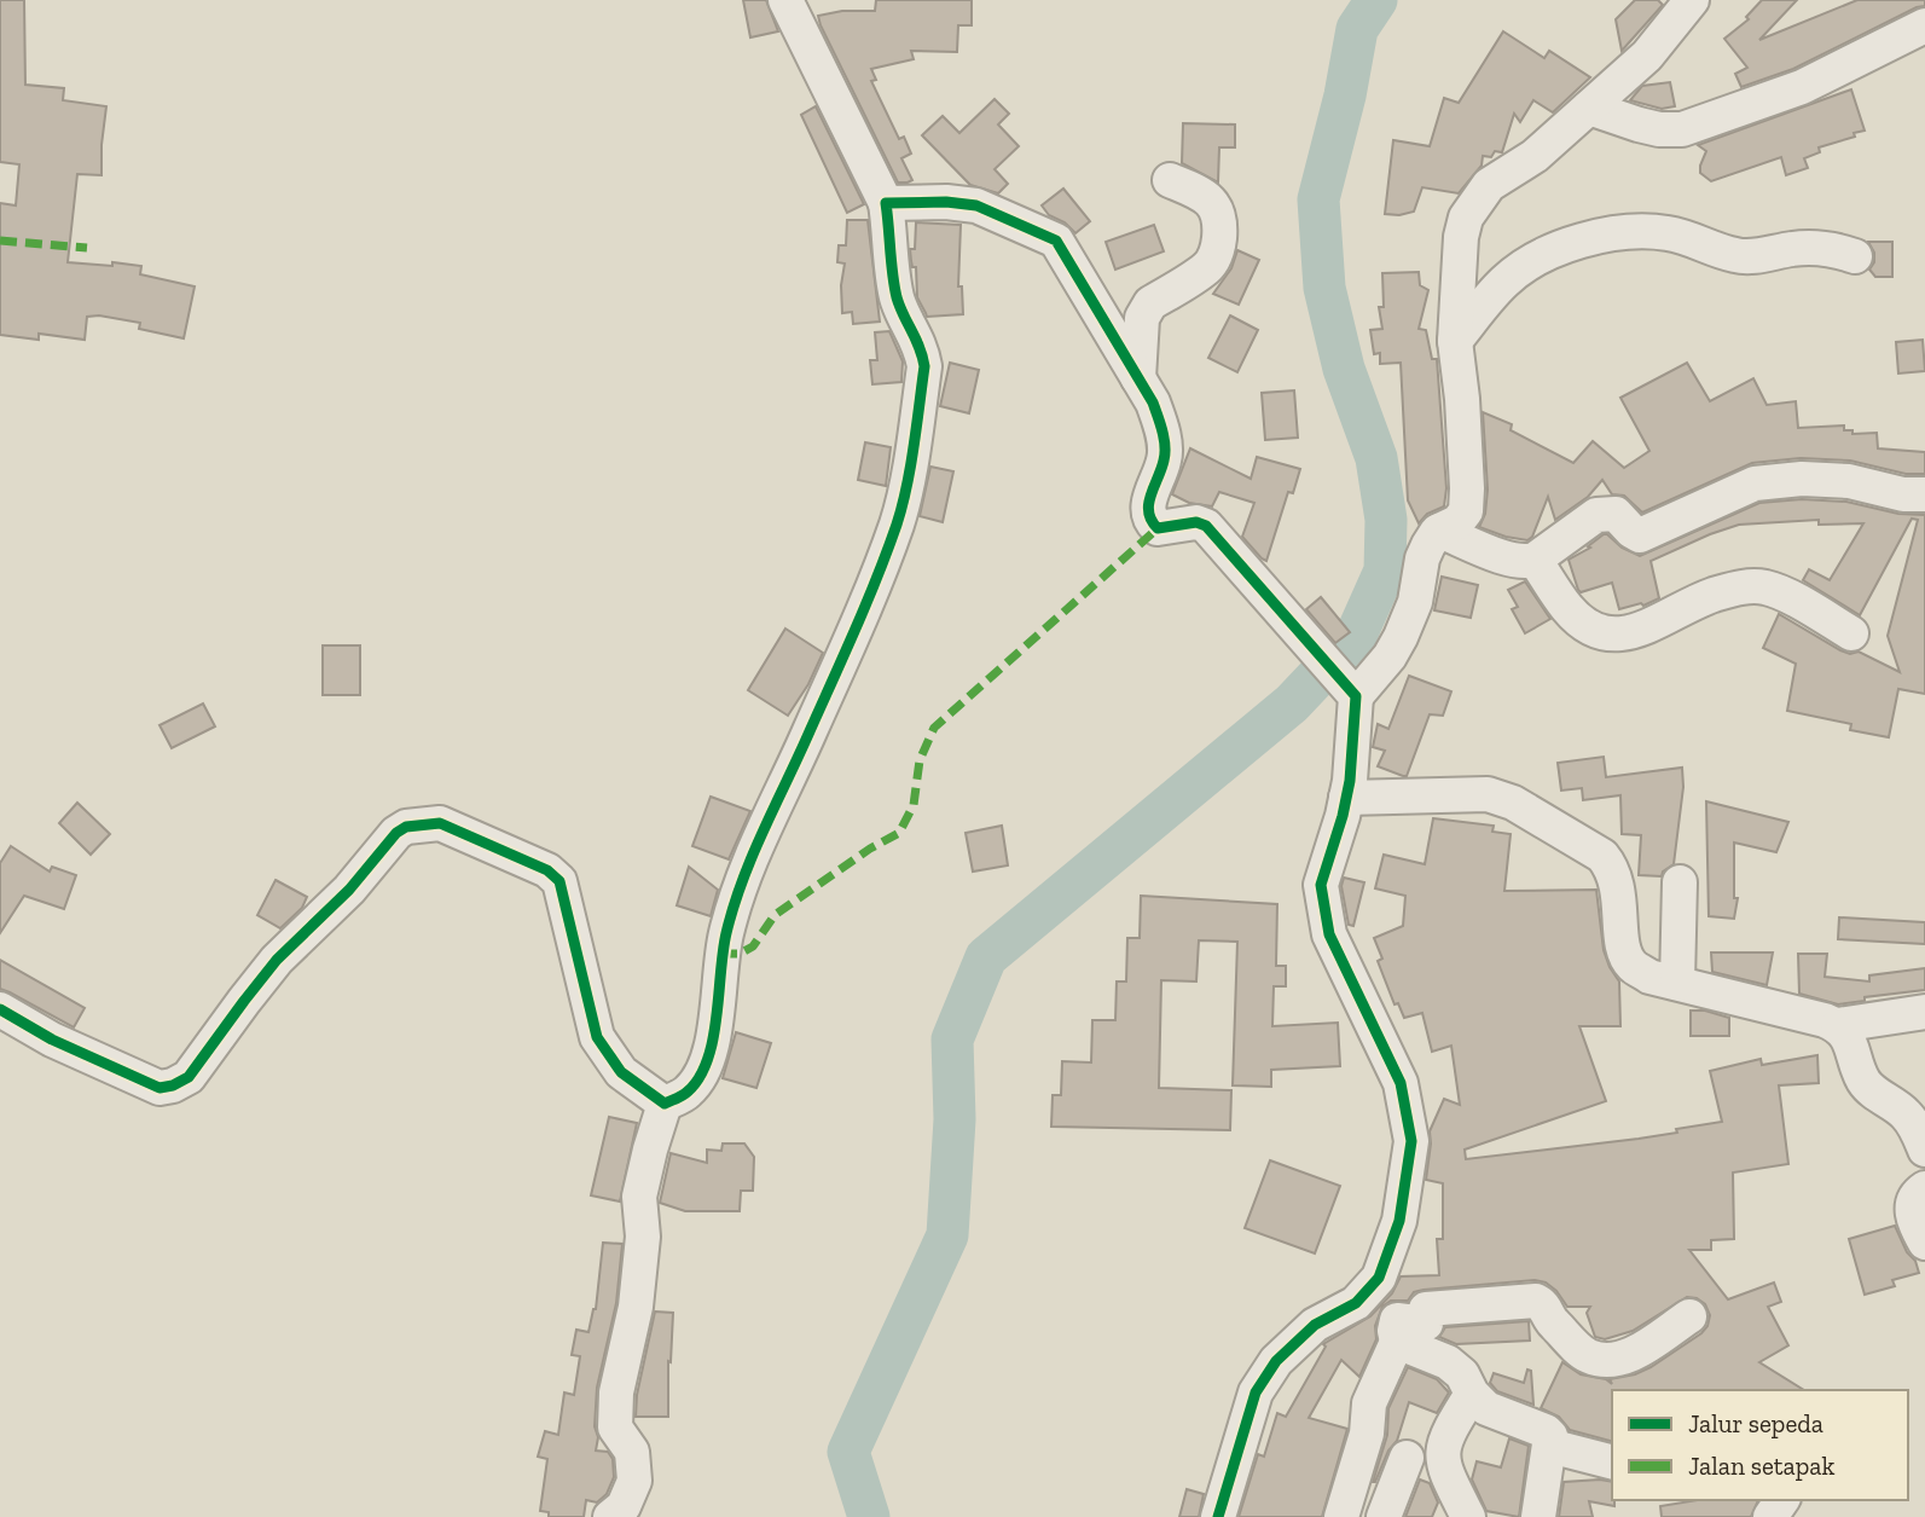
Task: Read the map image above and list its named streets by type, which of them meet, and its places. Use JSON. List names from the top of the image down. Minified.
{"legend":["Jalur sepeda","Jalan setapak"]}
